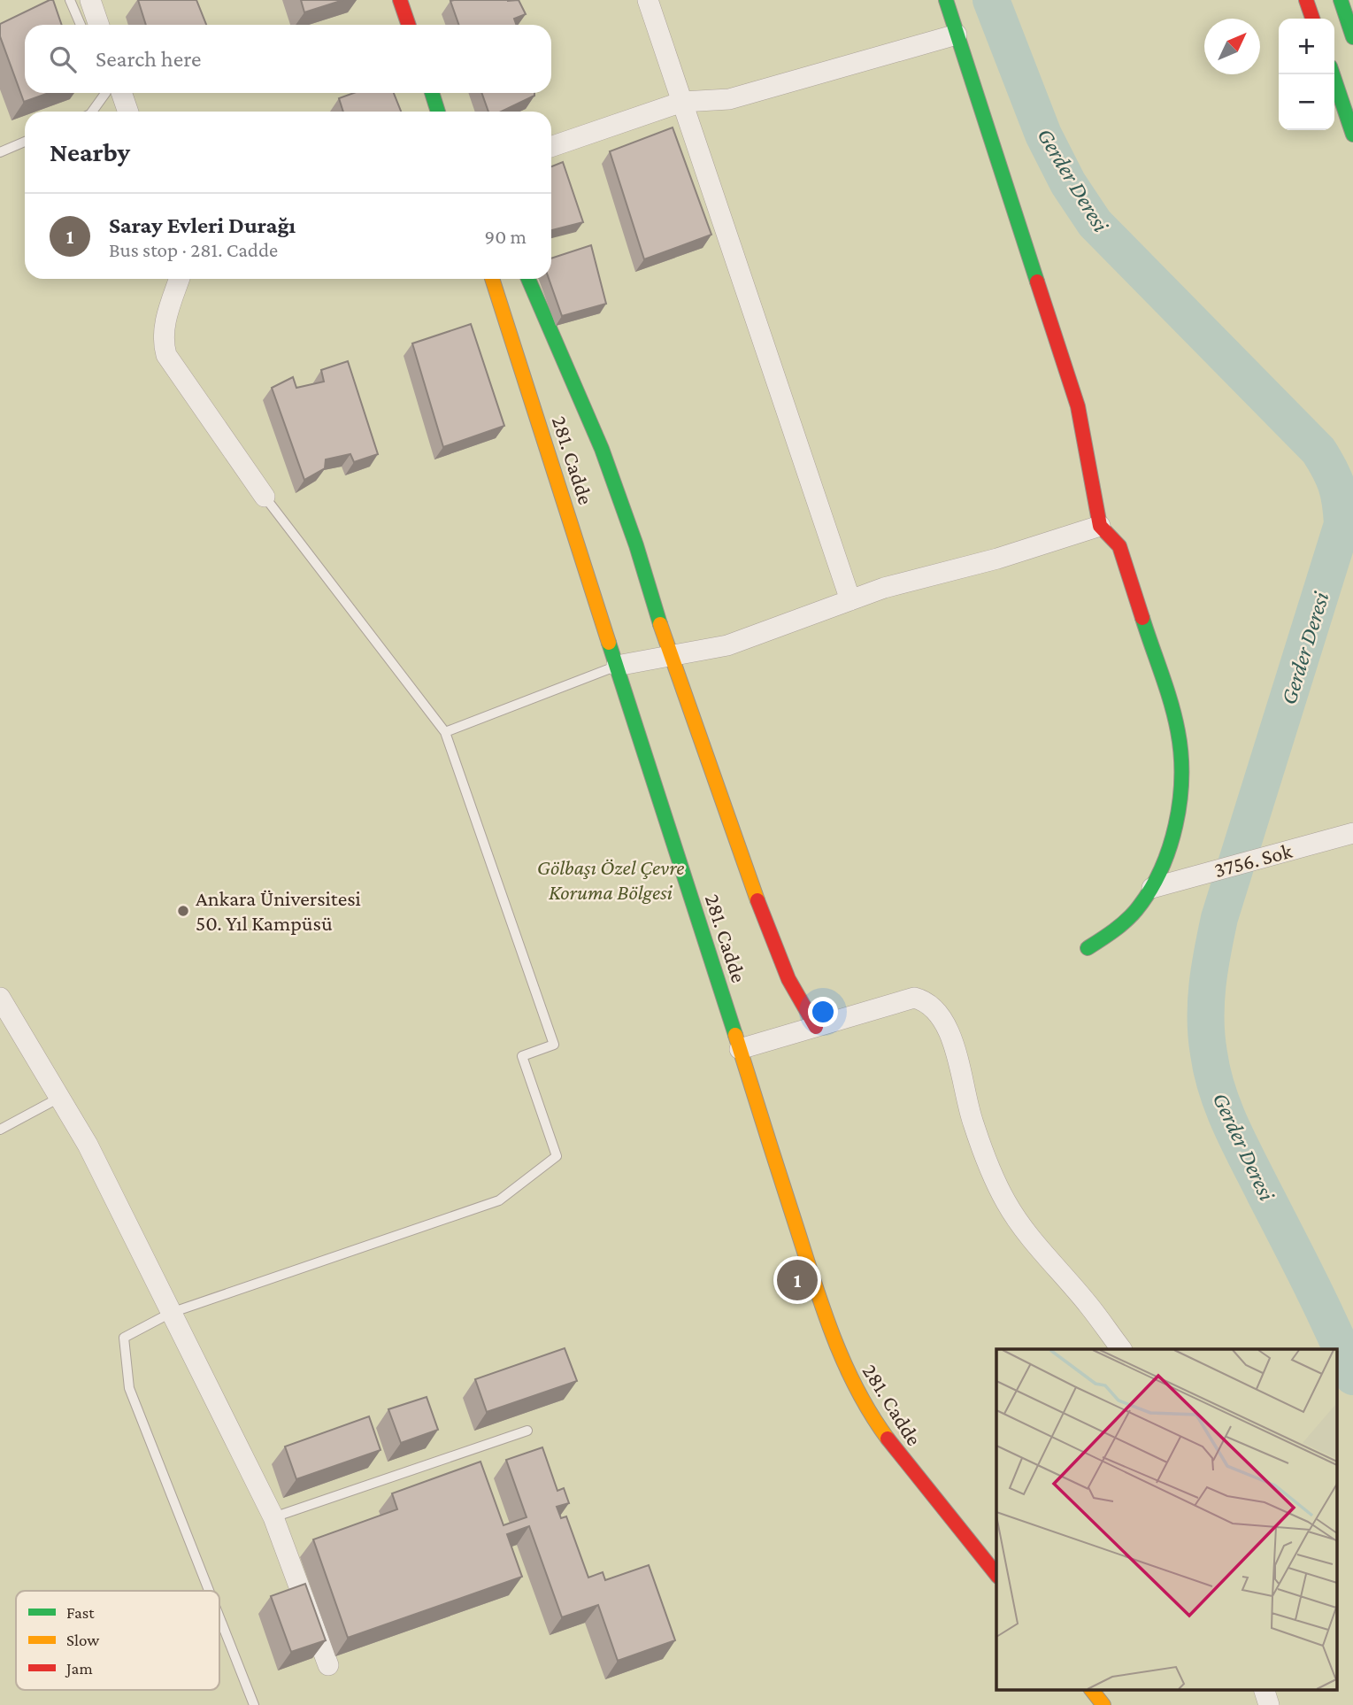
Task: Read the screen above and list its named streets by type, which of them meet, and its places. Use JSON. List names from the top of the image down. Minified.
{"streets":{"street":["281. Cadde","3756. Sok"]},"water":["Gerder Deresi"],"parks":["Gölbaşı Özel Çevre Koruma Bölgesi"],"places":["Ankara Üniversitesi 50. Yıl Kampüsü"],"legend":["Fast","Slow","Jam"],"north":"top right","page":{"map_buttons":["+","−"],"search":"Search here","heading":"Nearby","list":[{"mark":"1","name":"Saray Evleri Durağı","note":"Bus stop · 281. Cadde","value":"90 m"}],"pins":"1"}}
